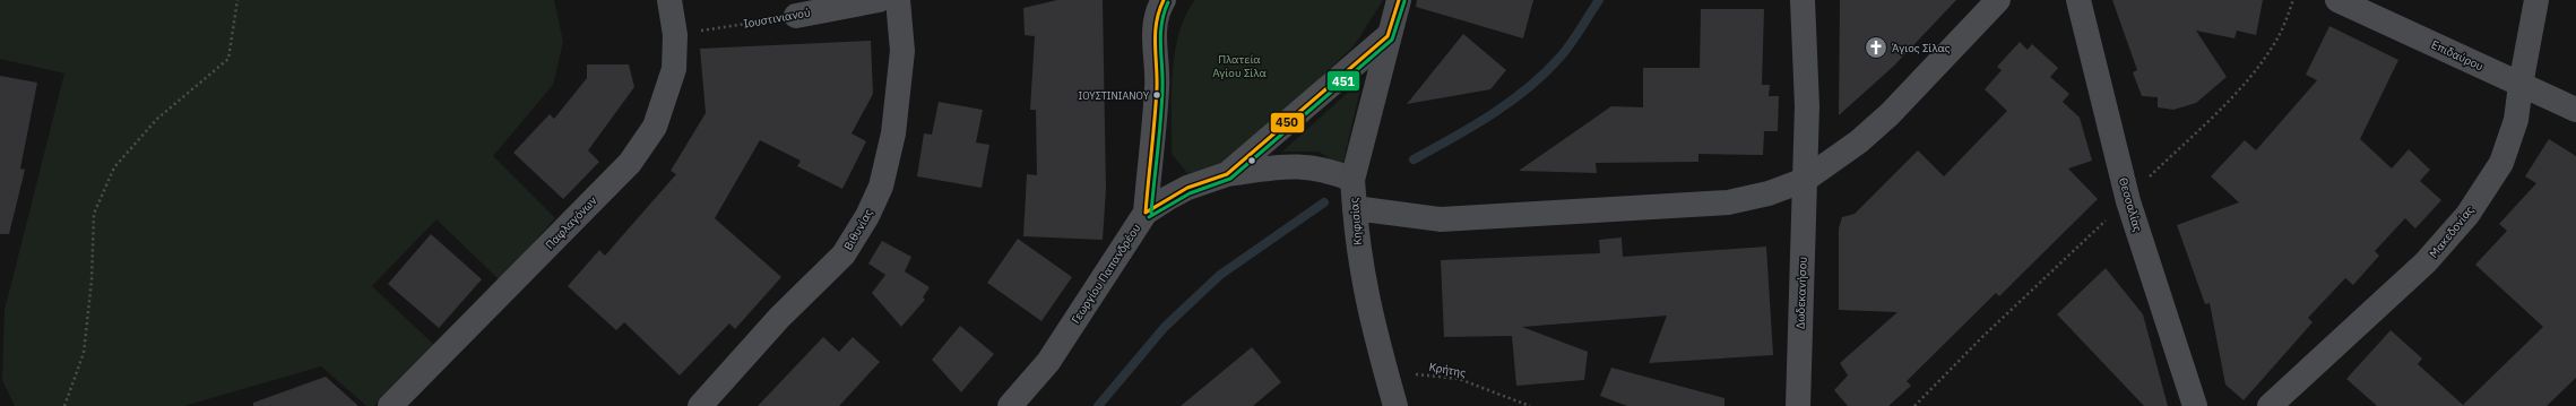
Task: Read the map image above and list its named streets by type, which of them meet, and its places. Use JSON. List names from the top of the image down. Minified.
{"streets":{"main road":["Κηφισίας"],"street":["Ιουστινιανού","Επιδαύρου","Θεσσαλίας","Παφλαγόνων","Βιθυνίας","Μακεδονίας","Γεωργίου Παπανδρέου","Δωδεκανήσου"],"path":["Κρήτης"]},"crossings":[["Ιουστινιανού","Παφλαγόνων"],["Επιδαύρου","Μακεδονίας"],["Κηφισίας","Γεωργίου Παπανδρέου"],["Κηφισίας","Κρήτης"]],"parks":["Πλατεία Αγίου Σίλα"],"places":{"church":["Άγιος Σίλας"],"other":["ΙΟΥΣΤΙΝΙΑΝΟΥ"]},"lines":["transit line 450","transit line 451"]}
